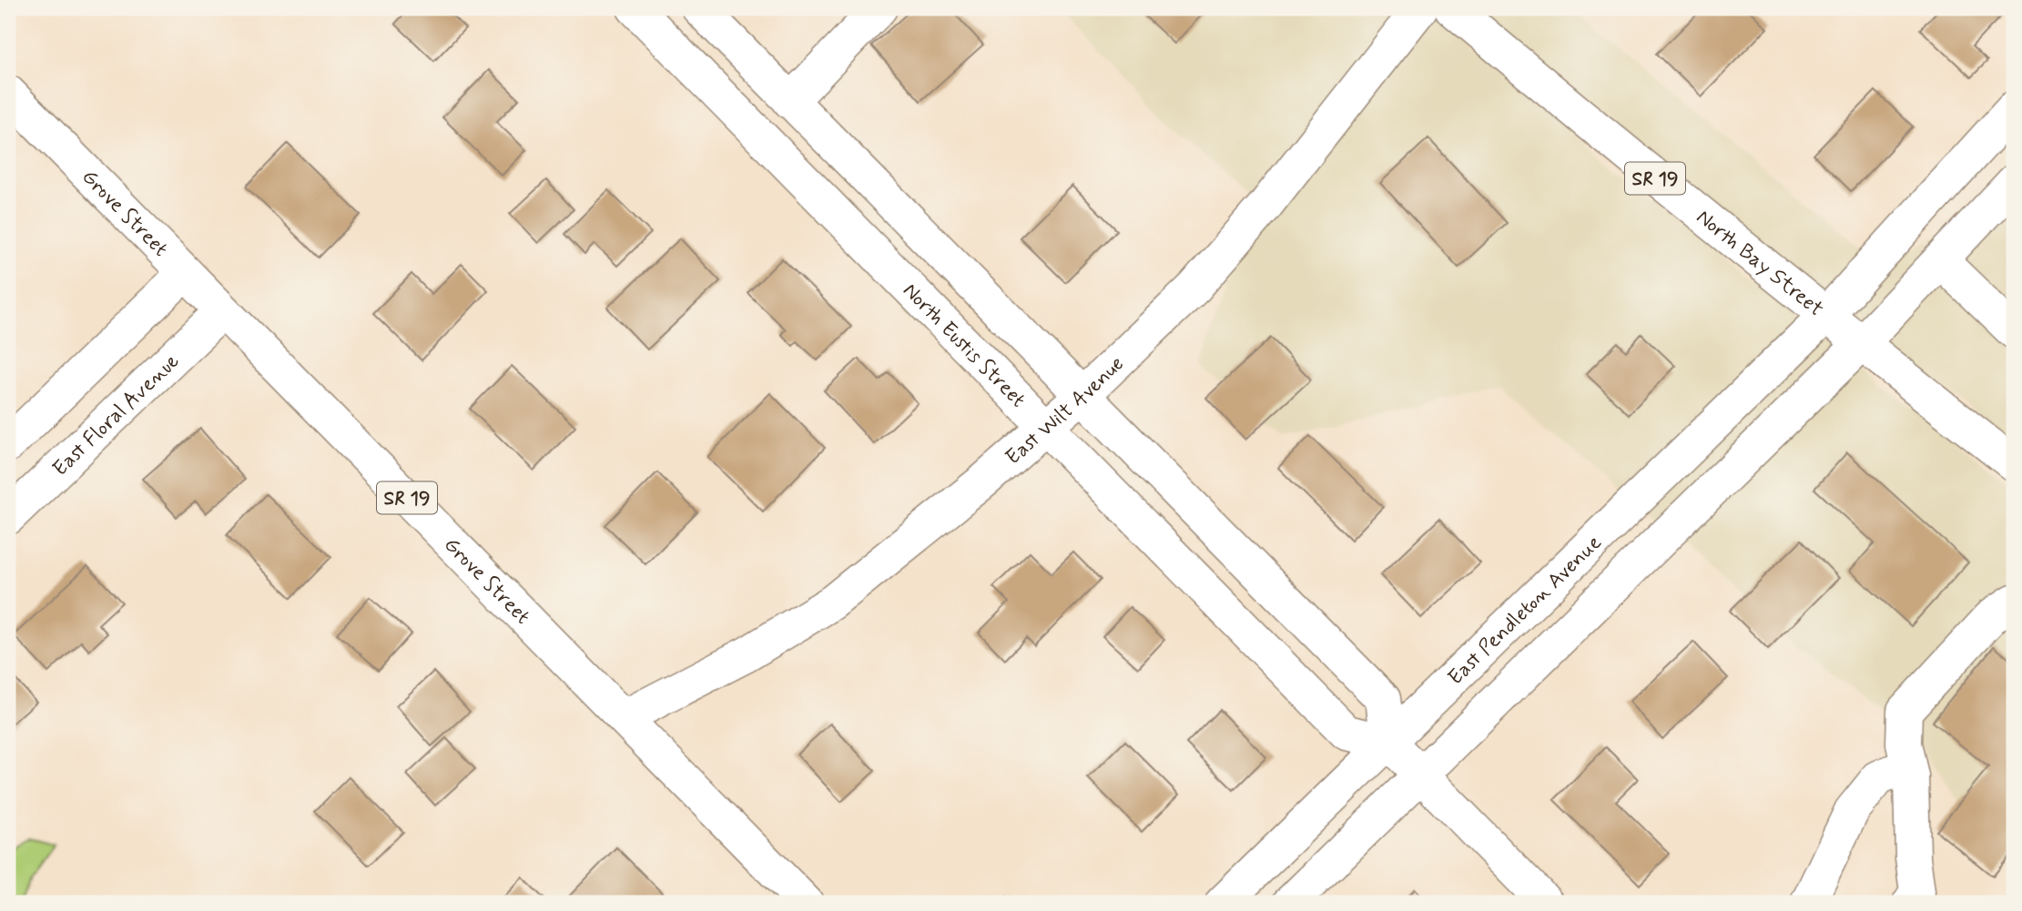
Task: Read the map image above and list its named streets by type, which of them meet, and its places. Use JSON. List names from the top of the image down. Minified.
{"streets":{"street":["SR 19","Grove Street","North Bay Street","North Eustis Street","East Wilt Avenue","East Floral Avenue","East Pendleton Avenue"]},"crossings":[["Grove Street","East Wilt Avenue"],["Grove Street","East Floral Avenue"],["North Bay Street","East Pendleton Avenue"],["North Eustis Street","East Wilt Avenue"],["North Eustis Street","East Pendleton Avenue"]]}
